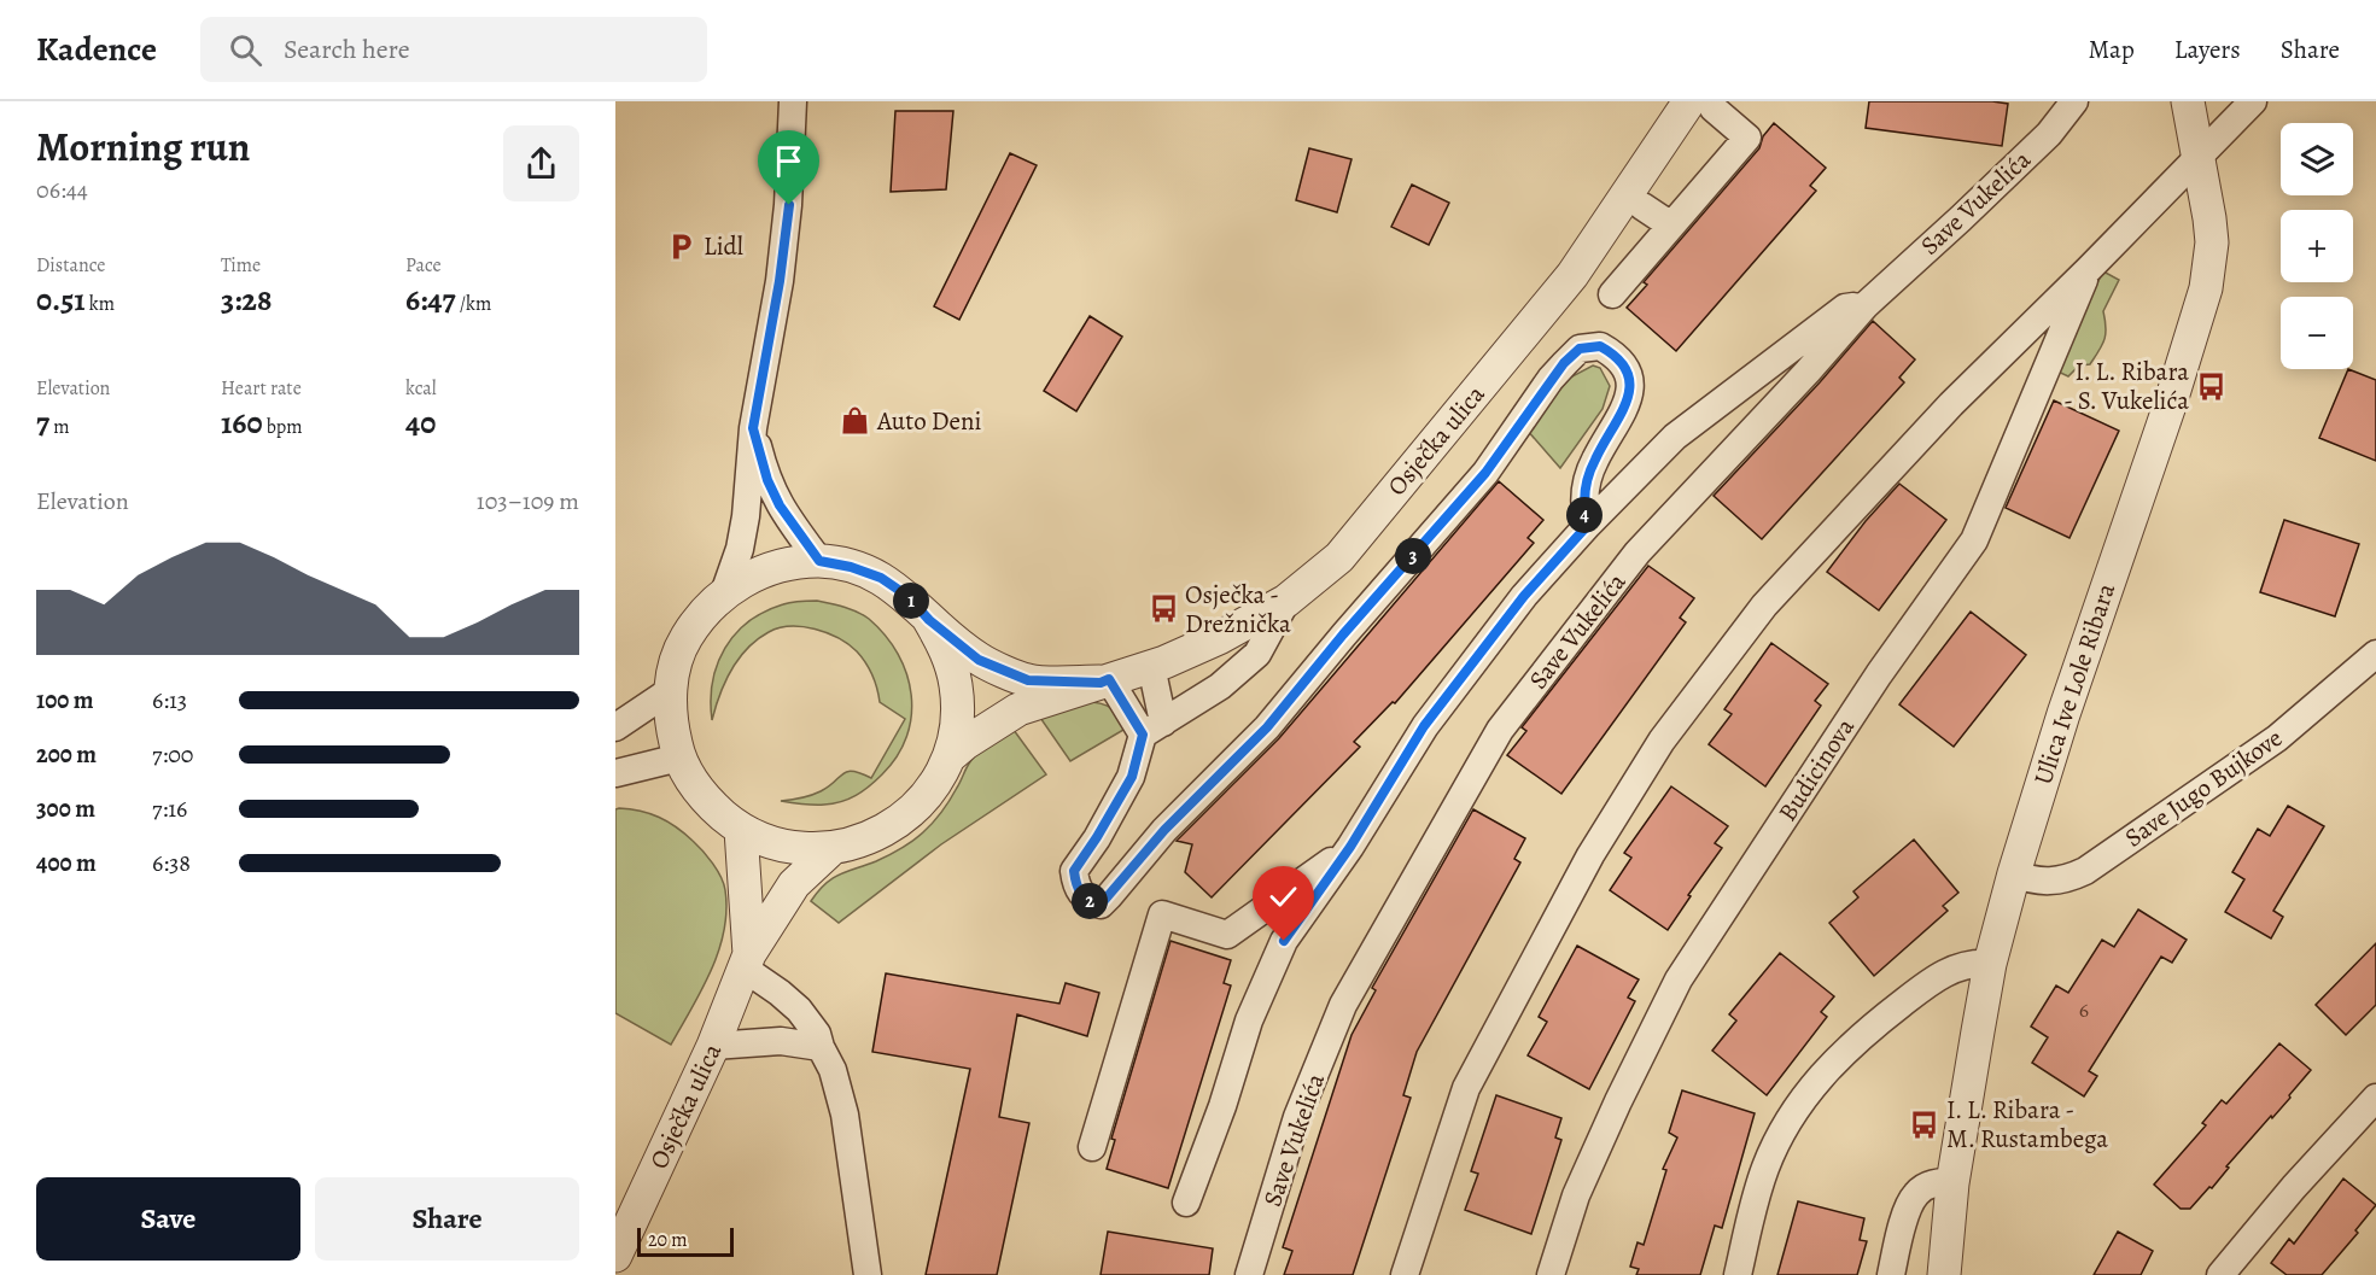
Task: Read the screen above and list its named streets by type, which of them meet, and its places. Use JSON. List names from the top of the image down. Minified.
{"streets":{"street":["Save Vukelića","Osječka ulica","Ulica Ive Lole Ribara","Budicinova","Save Jugo Bujkove"]},"crossings":[["Ulica Ive Lole Ribara","Save Jugo Bujkove"]],"places":{"parking":["Lidl"],"bus stop":["I. L. Ribara - S. Vukelića","Osječka - Drežnička","I. L. Ribara - M. Rustambega"],"shop":["Auto Deni"]},"house_numbers":["6"],"scale_bar":"20 m","page":{"header":"Kadence","search":"Search here","nav":["Map","Layers","Share"],"heading":["Morning run","06:44"],"map_buttons":["+","−"],"stats":[["Distance","0.51 km"],["Time","3:28"],["Pace","6:47 /km"],["Elevation","7 m"],["Heart rate","160 bpm"],["kcal","40"]],"chart":["Elevation","103–109 m"],"pins":["4","3","1","2"],"list":[{"name":"100 m","note":"6:13"},{"name":"200 m","note":"7:00"},{"name":"300 m","note":"7:16"},{"name":"400 m","note":"6:38"}],"buttons":["Save","Share"],"scale":"20 m"}}
